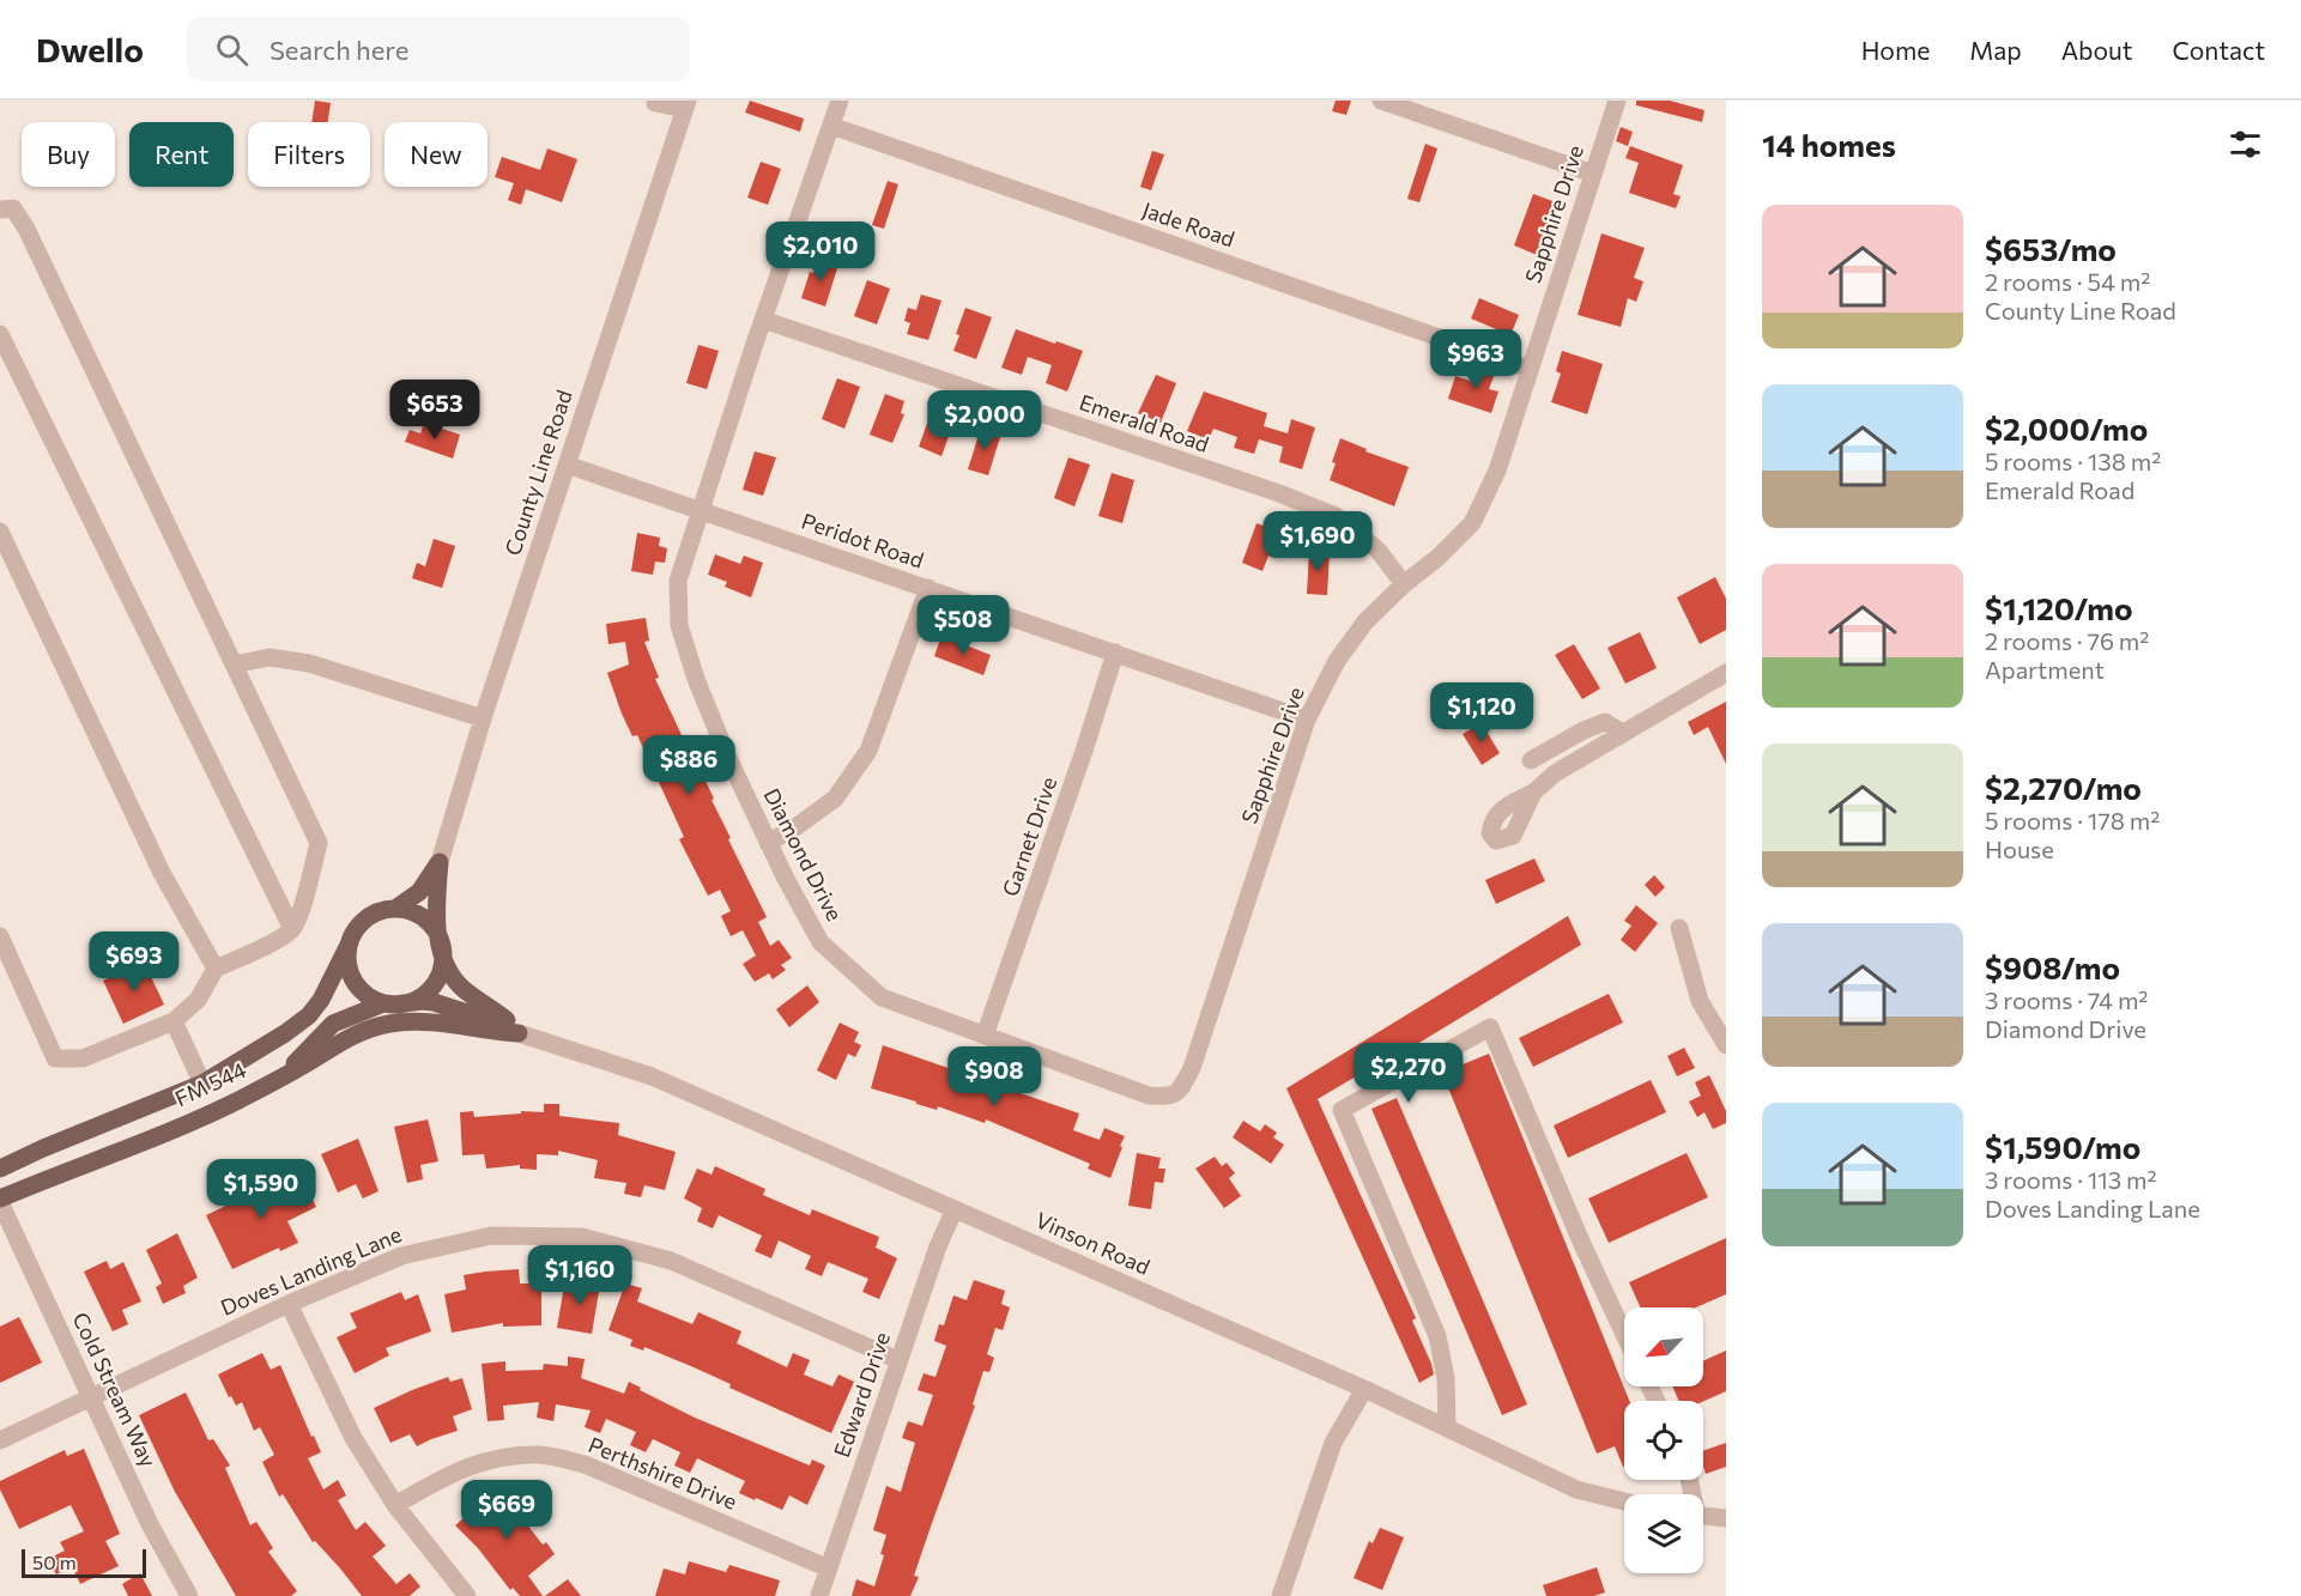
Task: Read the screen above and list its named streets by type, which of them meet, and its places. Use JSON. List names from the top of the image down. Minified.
{"streets":{"main road":["FM 544"],"street":["Sapphire Drive","Jade Road","Emerald Road","County Line Road","Peridot Road","Garnet Drive","Diamond Drive","Vinson Road","Doves Landing Lane","Cold Stream Way","Edward Drive","Perthshire Drive"]},"crossings":[["Sapphire Drive","Jade Road"],["Sapphire Drive","Emerald Road"],["Sapphire Drive","Peridot Road"],["Sapphire Drive","Diamond Drive"],["Jade Road","Diamond Drive"],["Emerald Road","Diamond Drive"],["County Line Road","Peridot Road"],["Peridot Road","Garnet Drive"],["Peridot Road","Diamond Drive"],["Garnet Drive","Diamond Drive"],["FM 544","Vinson Road"],["FM 544","Cold Stream Way"],["Vinson Road","Edward Drive"],["Doves Landing Lane","Cold Stream Way"],["Doves Landing Lane","Edward Drive"],["Edward Drive","Perthshire Drive"]],"scale_bar":"50 m","north":"bottom left","page":{"header":"Dwello","search":"Search here","nav":["Home","Map","About","Contact"],"heading":"14 homes","chip":["Buy","Rent","Filters","New"],"list":[{"name":"$653/mo","note":"2 rooms · 54 m² · County Line Road"},{"name":"$2,000/mo","note":"5 rooms · 138 m² · Emerald Road"},{"name":"$1,120/mo","note":"2 rooms · 76 m² · Apartment"},{"name":"$2,270/mo","note":"5 rooms · 178 m² · House"},{"name":"$908/mo","note":"3 rooms · 74 m² · Diamond Drive"},{"name":"$1,590/mo","note":"3 rooms · 113 m² · Doves Landing Lane"}],"price":["$2,010","$963","$653","$2,000","$1,690","$508","$1,120","$886","$693","$2,270","$908","$1,590","$1,160","$669"],"scale":"50 m"}}
